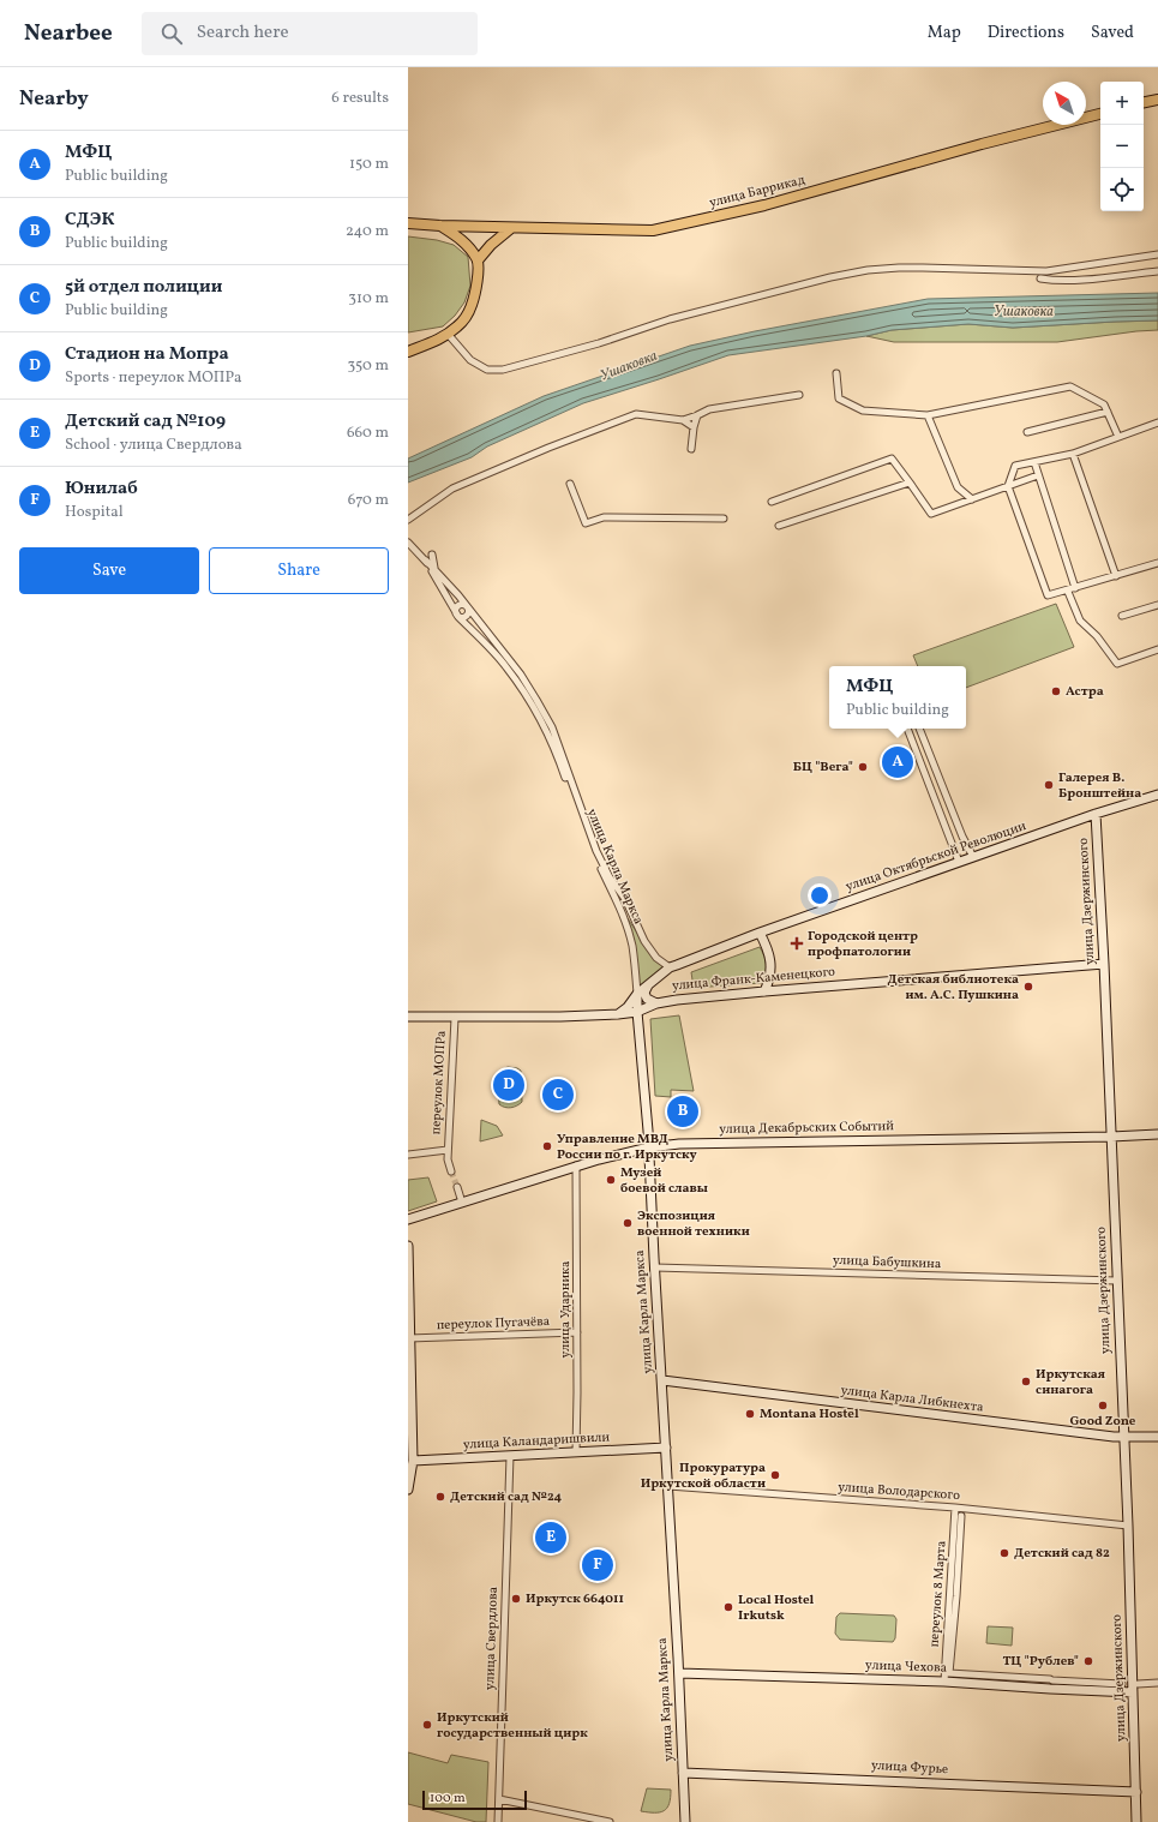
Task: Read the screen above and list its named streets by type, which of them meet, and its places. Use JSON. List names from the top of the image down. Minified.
{"streets":{"main road":["улица Баррикад","улица Октябрьской Революции","улица Карла Маркса","улица Дзержинского","улица Франк-Каменецкого","улица Декабрьских Событий","улица Карла Либкнехта","улица Каландаришвили","улица Чехова","улица Фурье"],"street":["переулок МОПРа","улица Бабушкина","улица Ударника","переулок Пугачёва","улица Володарского","переулок 8 Марта","улица Свердлова"]},"crossings":[["улица Октябрьской Революции","улица Карла Маркса"],["улица Октябрьской Революции","улица Дзержинского"],["улица Октябрьской Революции","улица Франк-Каменецкого"],["улица Карла Маркса","улица Франк-Каменецкого"],["улица Карла Маркса","улица Декабрьских Событий"],["улица Карла Маркса","улица Бабушкина"],["улица Карла Маркса","улица Карла Либкнехта"],["улица Карла Маркса","улица Каландаришвили"],["улица Карла Маркса","улица Володарского"],["улица Карла Маркса","улица Чехова"],["улица Карла Маркса","улица Фурье"],["улица Дзержинского","улица Франк-Каменецкого"],["улица Дзержинского","улица Декабрьских Событий"],["улица Дзержинского","улица Бабушкина"],["улица Дзержинского","улица Карла Либкнехта"],["улица Дзержинского","улица Володарского"],["улица Дзержинского","улица Чехова"],["улица Дзержинского","улица Фурье"],["улица Франк-Каменецкого","переулок МОПРа"],["улица Декабрьских Событий","улица Ударника"],["улица Ударника","переулок Пугачёва"],["улица Ударника","улица Каландаришвили"],["улица Каландаришвили","улица Свердлова"],["улица Володарского","переулок 8 Марта"],["переулок 8 Марта","улица Чехова"]],"water":["Ушаковка"],"places":{"other":["Астра","БЦ \"Вега\"","Галерея В. Бронштейна","Детская библиотека им. А.С. Пушкина","Управление МВД России по г. Иркутску","Музей боевой славы","Экспозиция военной техники","Иркутская синагога","Good Zone","Montana Hostel","Прокуратура Иркутской области","Детский сад №24","Детский сад 82","Иркутск 664011","Local Hostel Irkutsk","ТЦ \"Рублев\"","Иркутский государственный цирк"],"health":["Городской центр профпатологии"]},"scale_bar":"100 m","north":"top left","page":{"header":"Nearbee","search":"Search here","nav":["Map","Directions","Saved"],"heading":["Nearby","6 results"],"map_buttons":["+","−"],"list":[{"mark":"A","name":"МФЦ","note":"Public building","value":"150 m"},{"mark":"B","name":"СДЭК","note":"Public building","value":"240 m"},{"mark":"C","name":"5й отдел полиции","note":"Public building","value":"310 m"},{"mark":"D","name":"Стадион на Мопра","note":"Sports · переулок МОПРа","value":"350 m"},{"mark":"E","name":"Детский сад №109","note":"School · улица Свердлова","value":"660 m"},{"mark":"F","name":"Юнилаб","note":"Hospital","value":"670 m"}],"buttons":["Save","Share"],"popup":["МФЦ","Public building"],"pins":["A","D","C","B","E","F"],"scale":"100 m"}}
